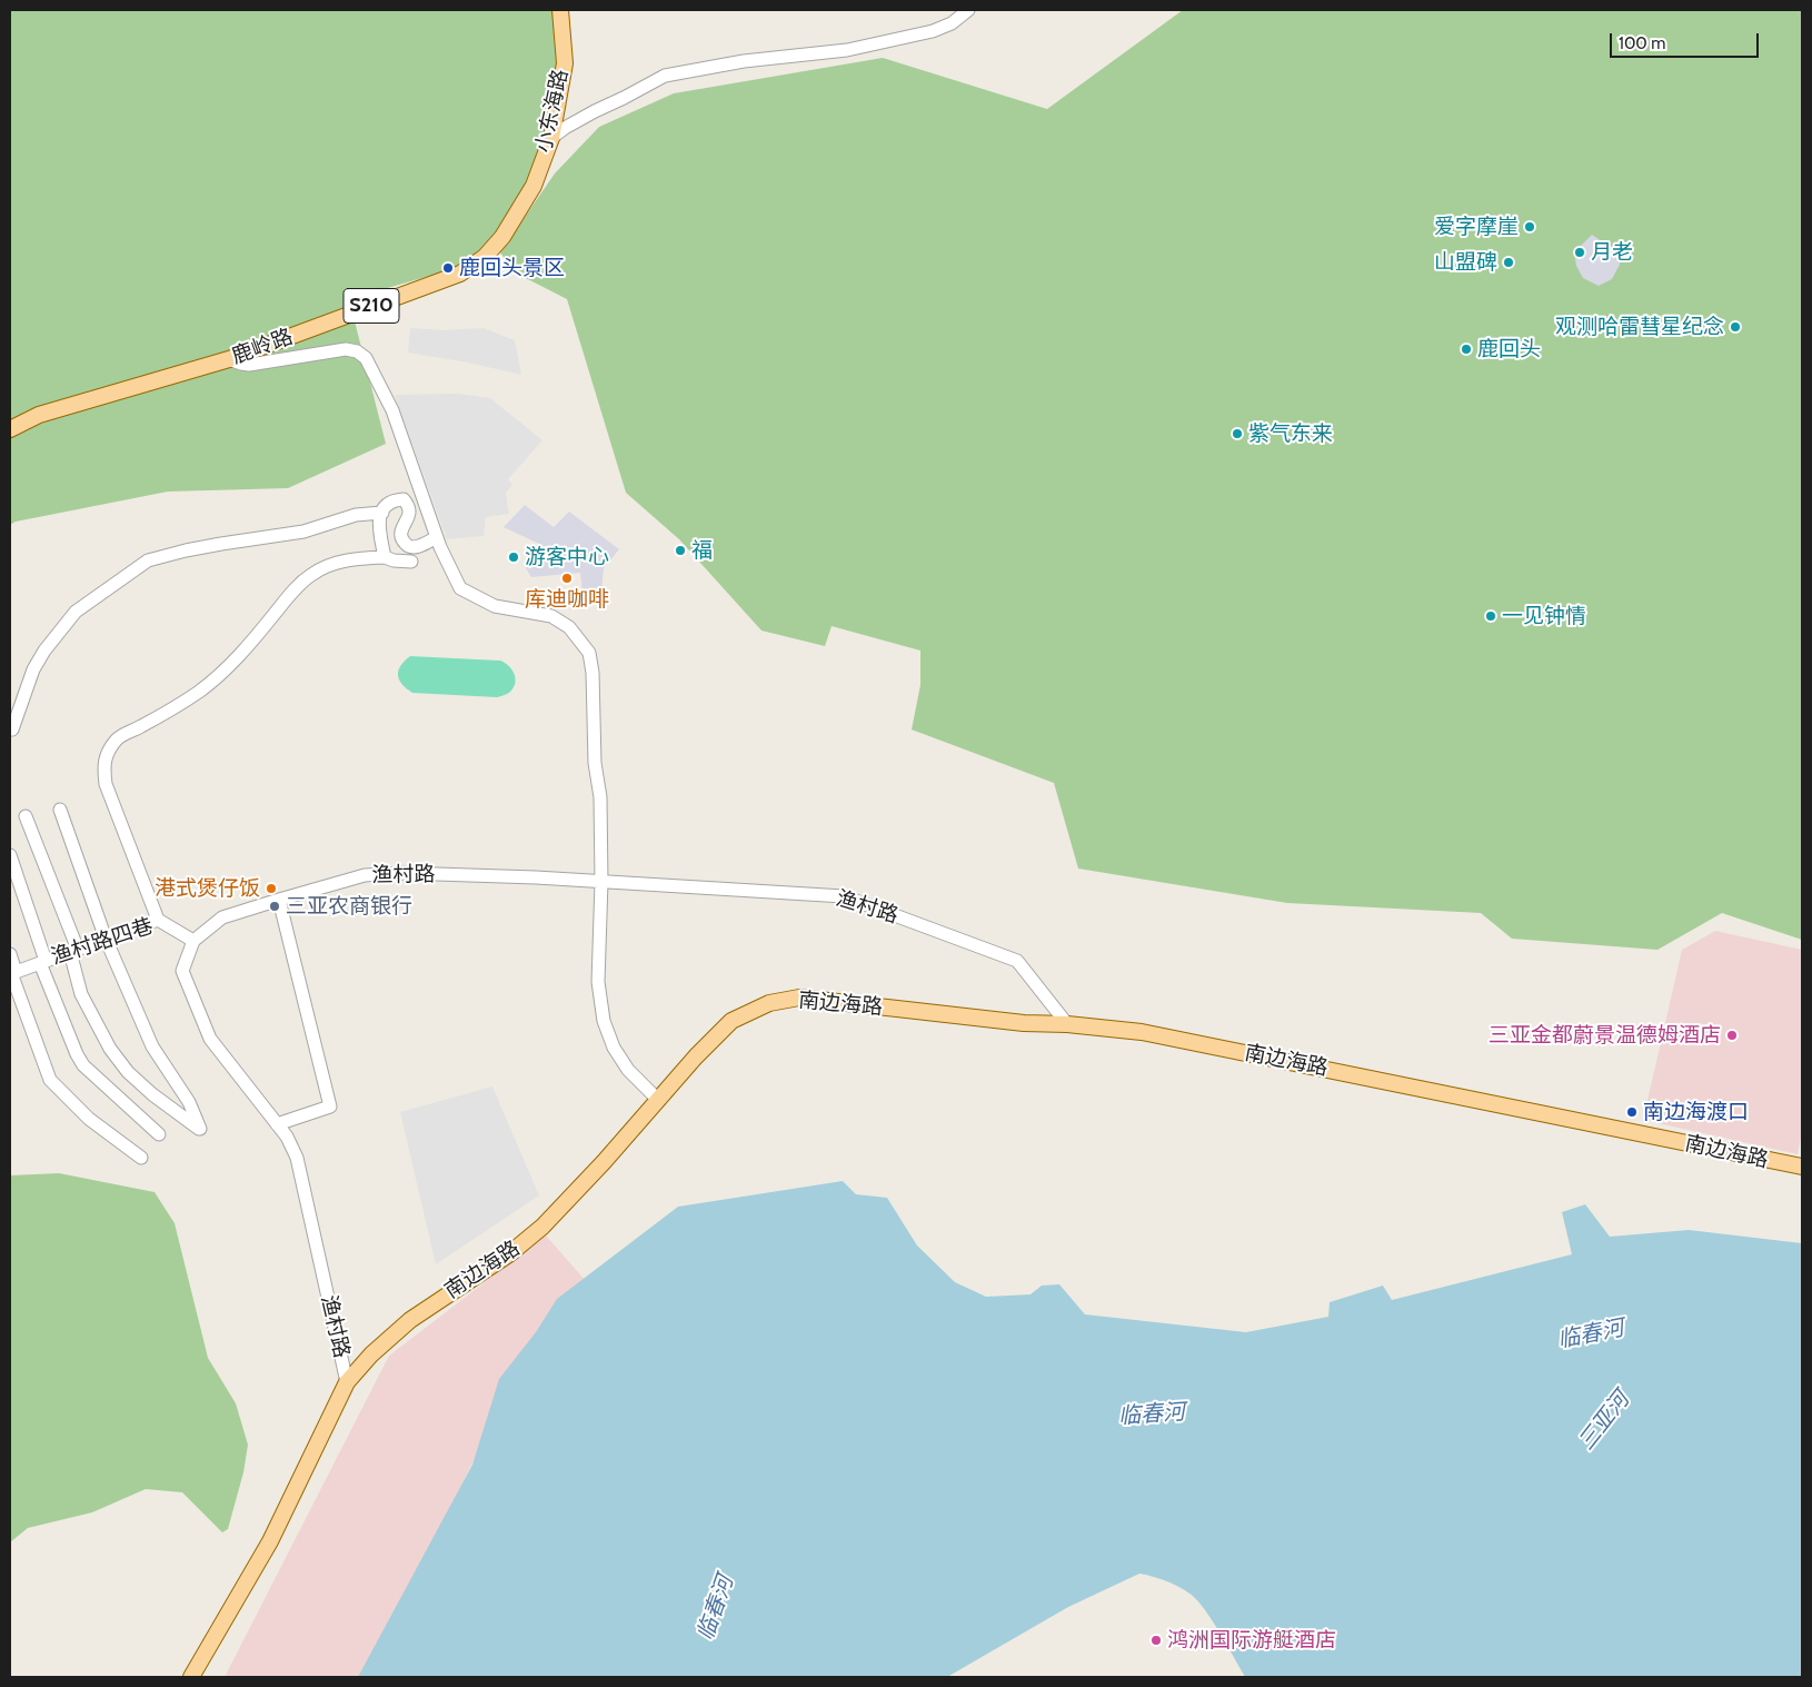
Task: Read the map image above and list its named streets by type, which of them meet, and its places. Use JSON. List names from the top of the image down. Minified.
{"streets":{"main road":["小东海路","S210","鹿岭路","南边海路"],"street":["渔村路","渔村路四巷"]},"crossings":[["小东海路","鹿岭路"],["渔村路","渔村路四巷"],["渔村路","南边海路"]],"water":["临春河","三亚河"],"places":["爱字摩崖","月老","山盟碑","鹿回头景区","观测哈雷彗星纪念","鹿回头","紫气东来","福","游客中心","库迪咖啡","一见钟情","港式煲仔饭","三亚农商银行","三亚金都蔚景温德姆酒店","南边海渡口","鸿洲国际游艇酒店"],"scale_bar":"100 m"}
